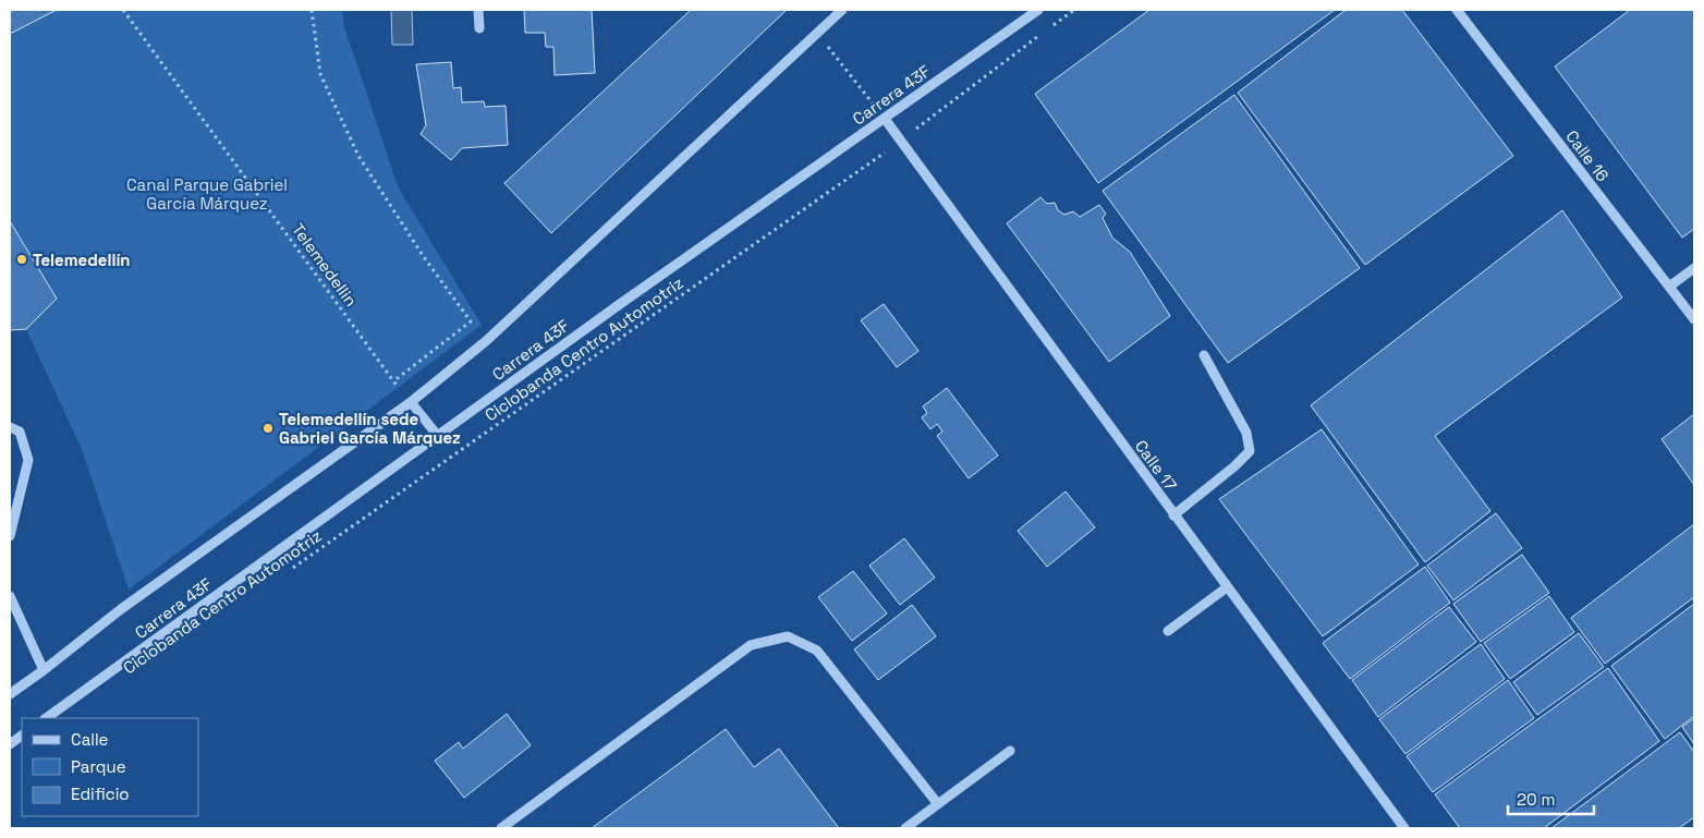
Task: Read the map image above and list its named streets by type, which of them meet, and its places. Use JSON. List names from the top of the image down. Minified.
{"streets":{"street":["Carrera 43F","Calle 16","Calle 17"],"path":["Telemedellin","Ciclobanda Centro Automotriz"]},"crossings":[["Carrera 43F","Telemedellin"],["Carrera 43F","Calle 17"],["Ciclobanda Centro Automotriz","Calle 17"]],"parks":["Canal Parque Gabriel García Márquez"],"places":["Telemedellín","Telemedellín sede Gabriel García Márquez"],"legend":["Calle","Parque","Edificio"],"scale_bar":"20 m"}
